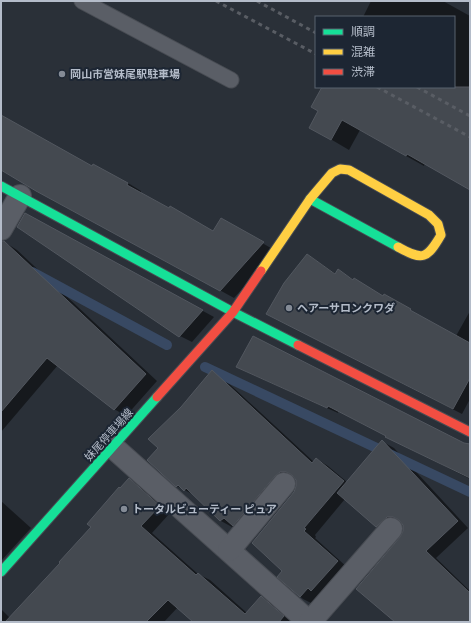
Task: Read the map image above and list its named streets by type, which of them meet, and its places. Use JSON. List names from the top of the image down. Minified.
{"streets":{"street":["妹尾停車場線"]},"places":["岡山市営妹尾駅駐車場","ヘアーサロンクワダ","トータルビューティー ピュア"],"legend":["順調","混雑","渋滞"]}
